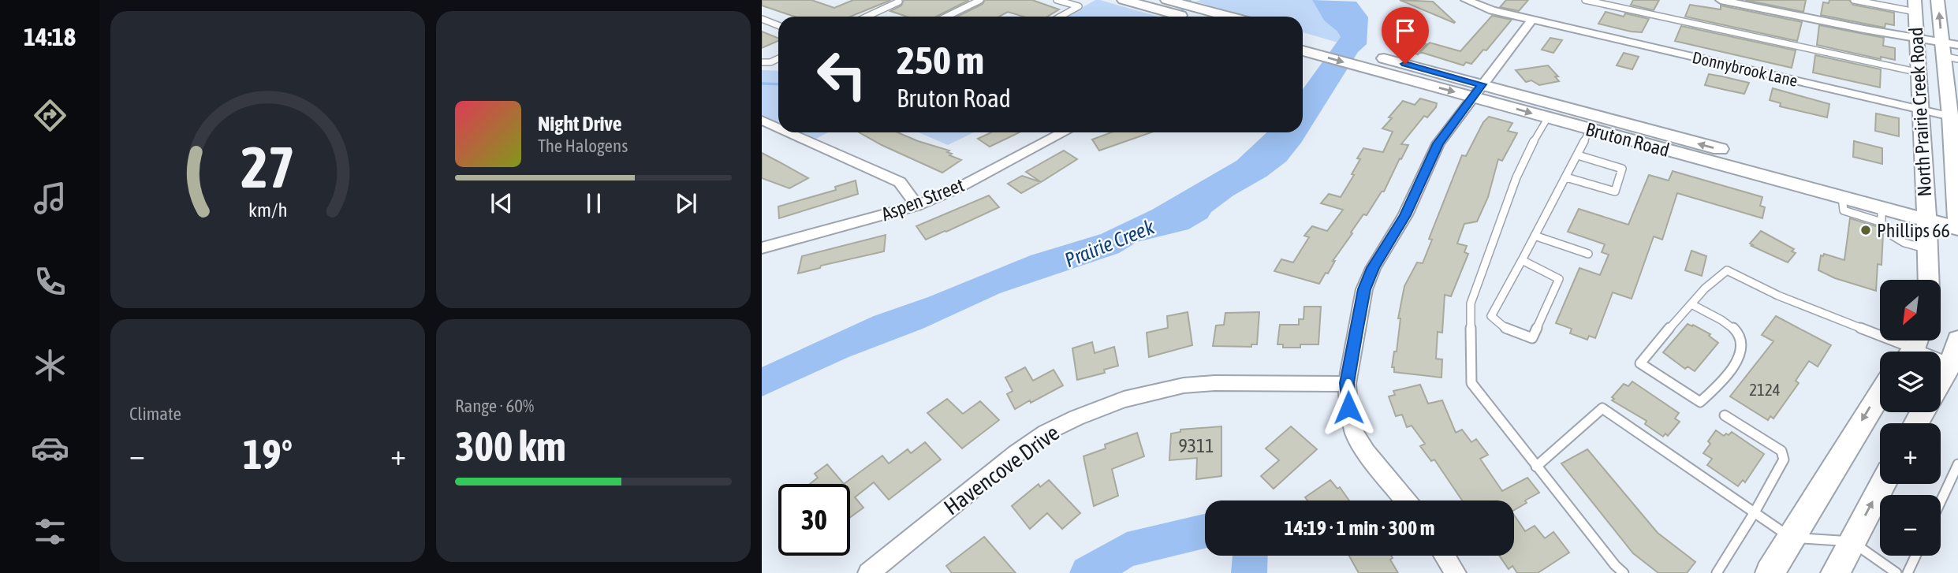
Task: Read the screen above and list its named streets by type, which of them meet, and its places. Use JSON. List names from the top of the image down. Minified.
{"streets":{"main road":["North Prairie Creek Road","Bruton Road"],"street":["Donnybrook Lane","Aspen Street","Havencove Drive"]},"crossings":[["Donnybrook Lane","North Prairie Creek Road"],["North Prairie Creek Road","Bruton Road"]],"water":["Prairie Creek"],"places":["Phillips 66"],"house_numbers":["2124","9311"],"north":"bottom left","page":{"tabs":"14:18","turn":["250 m","Bruton Road"],"song":["Night Drive","The Halogens"],"map_buttons":["+","−"],"tile":["Climate",["Range · 60%","300 km"]],"heat":["−","19°","+"],"limit":"30","trip":"14:19 · 1 min · 300 m","gauge":["27","km/h"]}}
